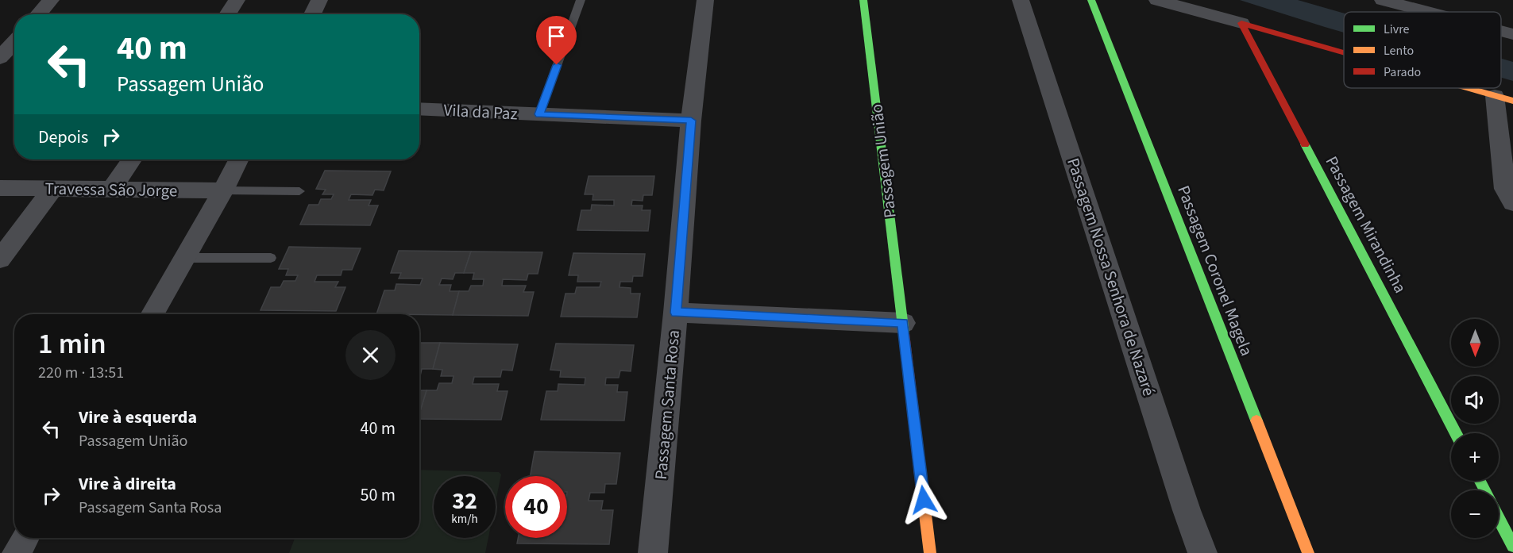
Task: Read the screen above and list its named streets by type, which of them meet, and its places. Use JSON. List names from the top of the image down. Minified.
{"streets":{"street":["Vila da Paz","Passagem União","Travessa São Jorge","Passagem Mirandinha","Passagem Coronel Magela","Passagem Nossa Senhora de Nazaré","Passagem Santa Rosa"]},"crossings":[["Vila da Paz","Passagem Santa Rosa"]],"legend":["Livre","Lento","Parado"],"north":"bottom","page":{"turn":["40 m","Passagem União"],"then":"Depois","heading":["1 min","220 m · 13:51"],"map_buttons":["+","−"],"list":[{"name":"Vire à esquerda","note":"Passagem União","value":"40 m"},{"name":"Vire à direita","note":"Passagem Santa Rosa","value":"50 m"}],"speed":"32 km/h","limit":"40"}}
